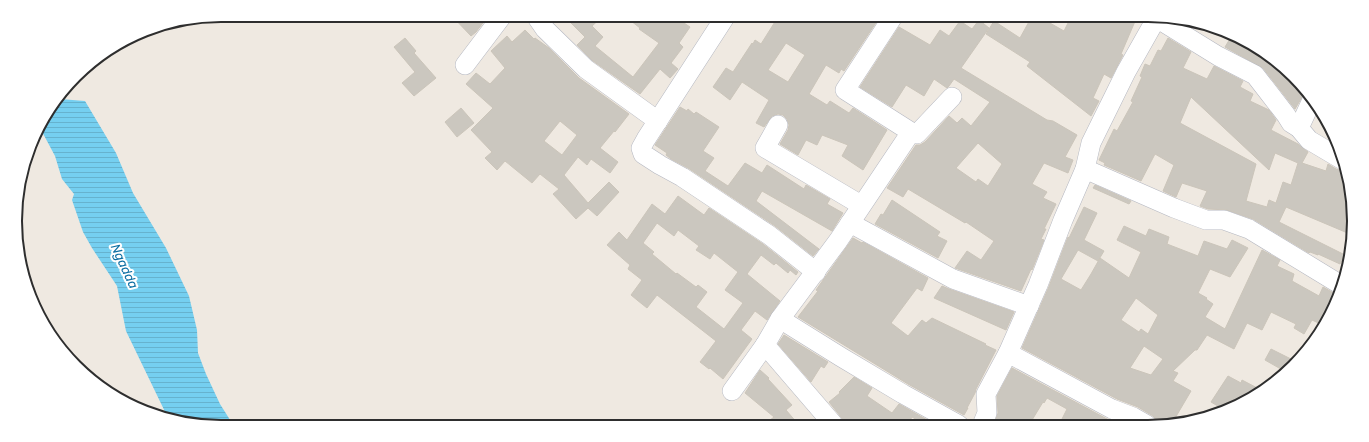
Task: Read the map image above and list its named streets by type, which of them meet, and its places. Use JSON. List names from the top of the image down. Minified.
{"water":["Ngadda"]}
